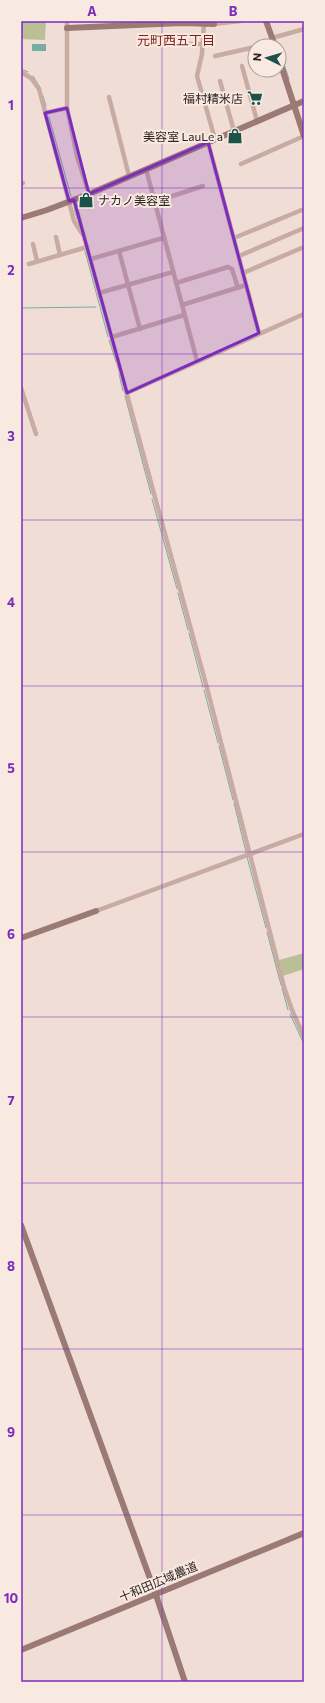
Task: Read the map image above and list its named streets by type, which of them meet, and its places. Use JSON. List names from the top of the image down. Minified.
{"streets":{"street":["十和田広域農道"]},"districts":["元町西五丁目"],"places":{"supermarket":["福村精米店"],"shop":["美容室 LauLe a","ナカノ美容室"]},"north":"left","grid":{"columns":["A","B"],"rows":["1","2","3","4","5","6","7","8","9","10"]}}
